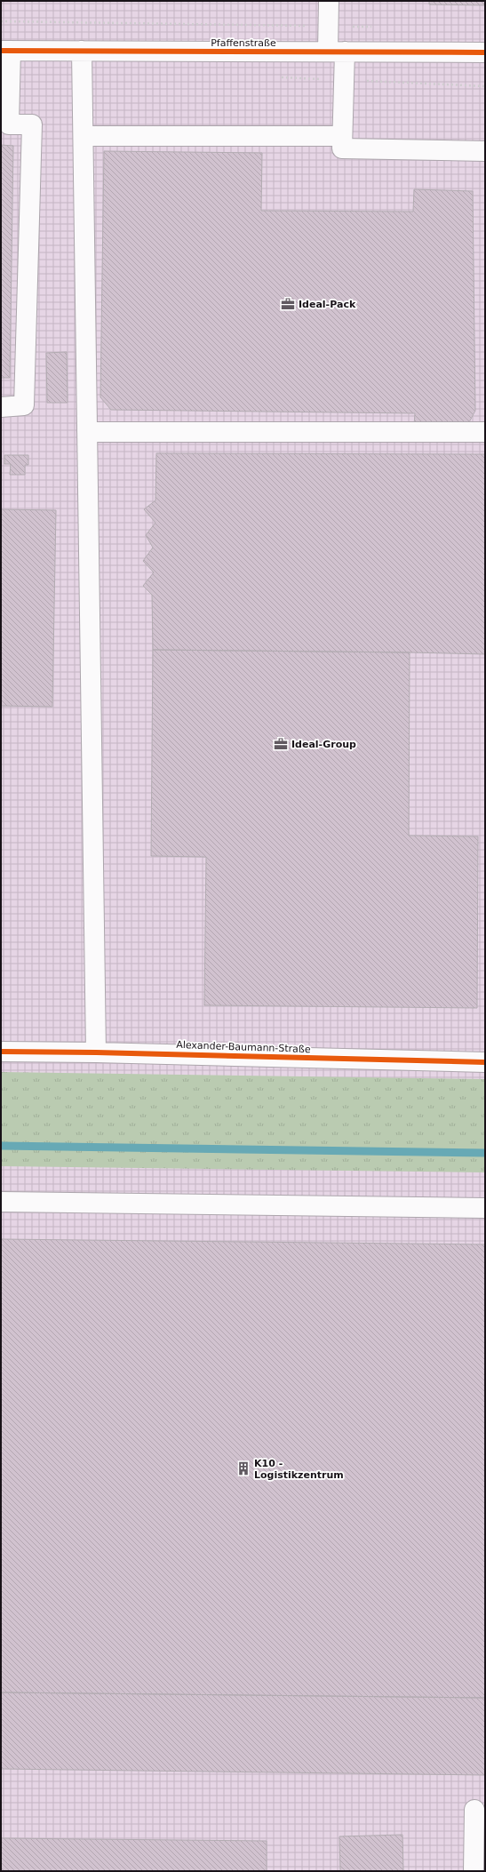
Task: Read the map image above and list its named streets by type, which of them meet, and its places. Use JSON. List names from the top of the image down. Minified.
{"streets":{"street":["Pfaffenstraße","Alexander-Baumann-Straße"]},"places":{"office":["Ideal-Pack","Ideal-Group"],"building":["K10 - Logistikzentrum"]}}
